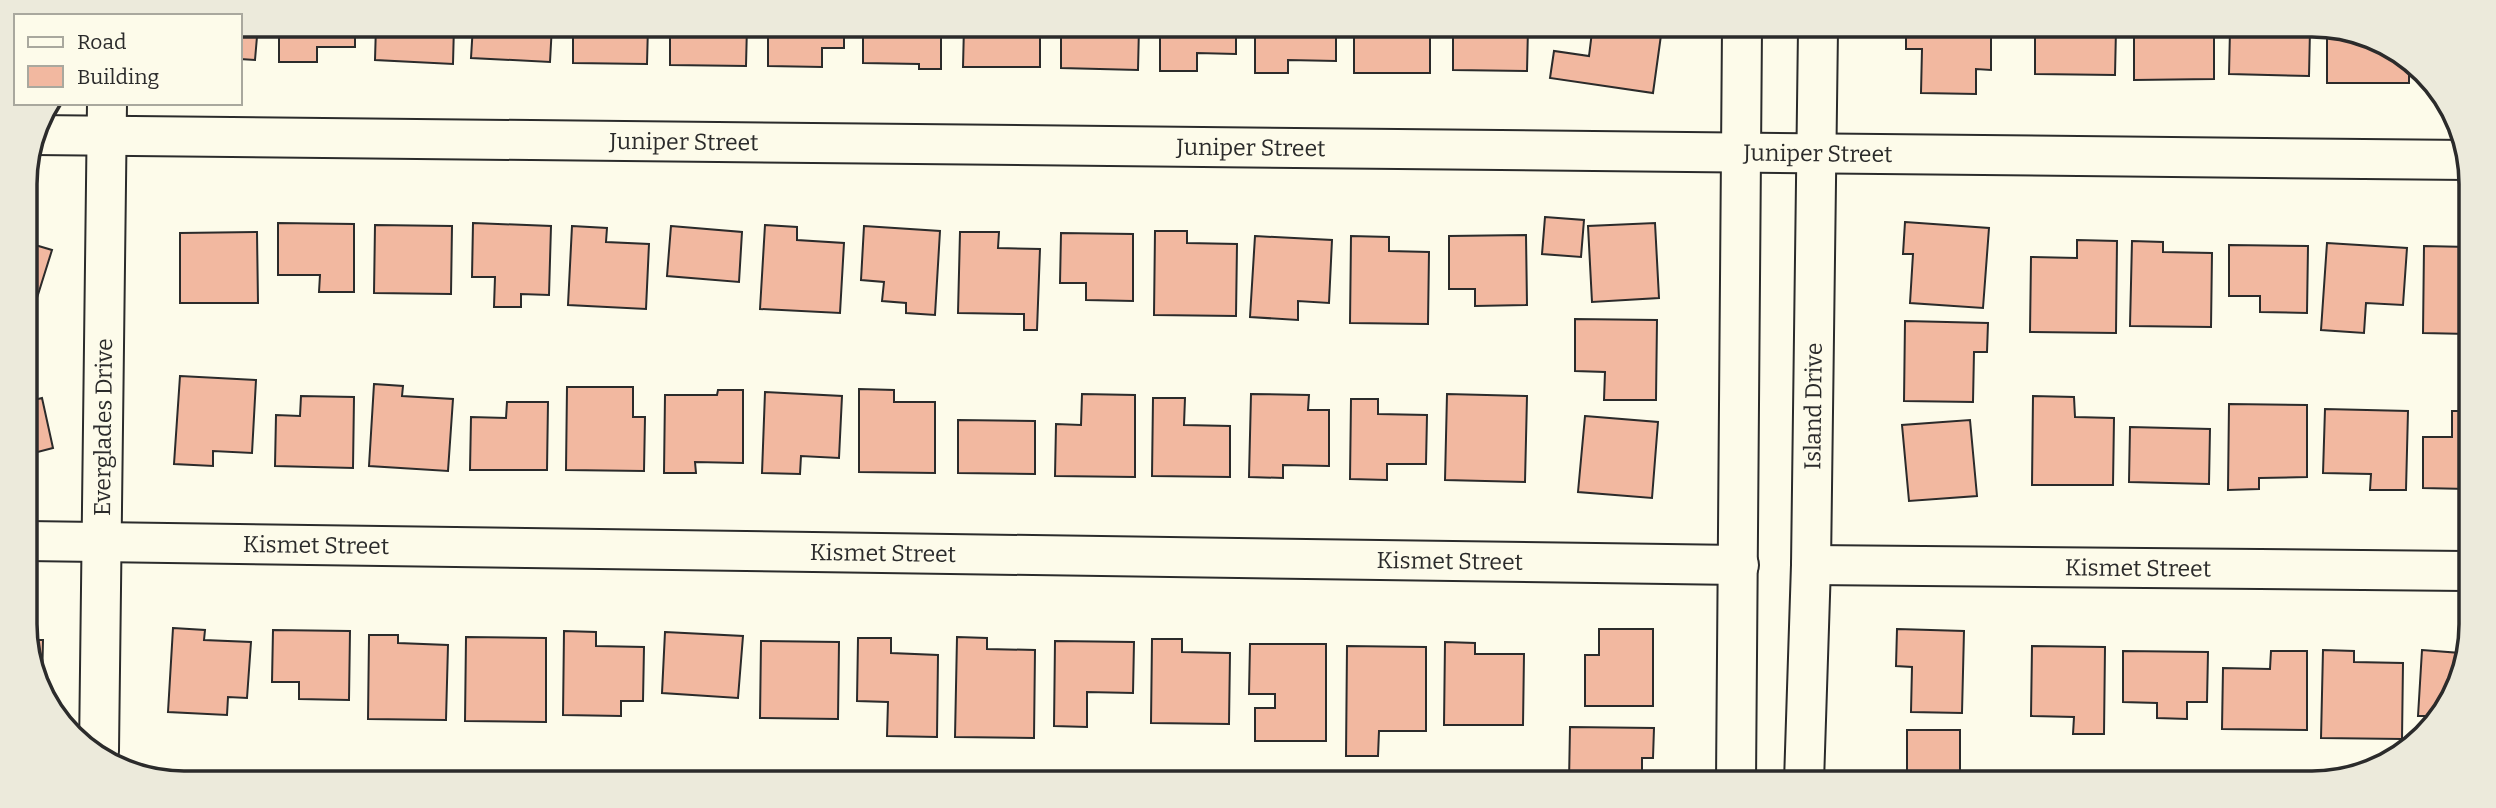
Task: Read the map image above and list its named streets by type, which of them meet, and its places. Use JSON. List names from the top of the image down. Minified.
{"streets":{"street":["Juniper Street","Island Drive","Everglades Drive","Kismet Street"]},"crossings":[["Juniper Street","Island Drive"],["Juniper Street","Everglades Drive"],["Island Drive","Kismet Street"],["Everglades Drive","Kismet Street"]],"legend":["Road","Building"]}
